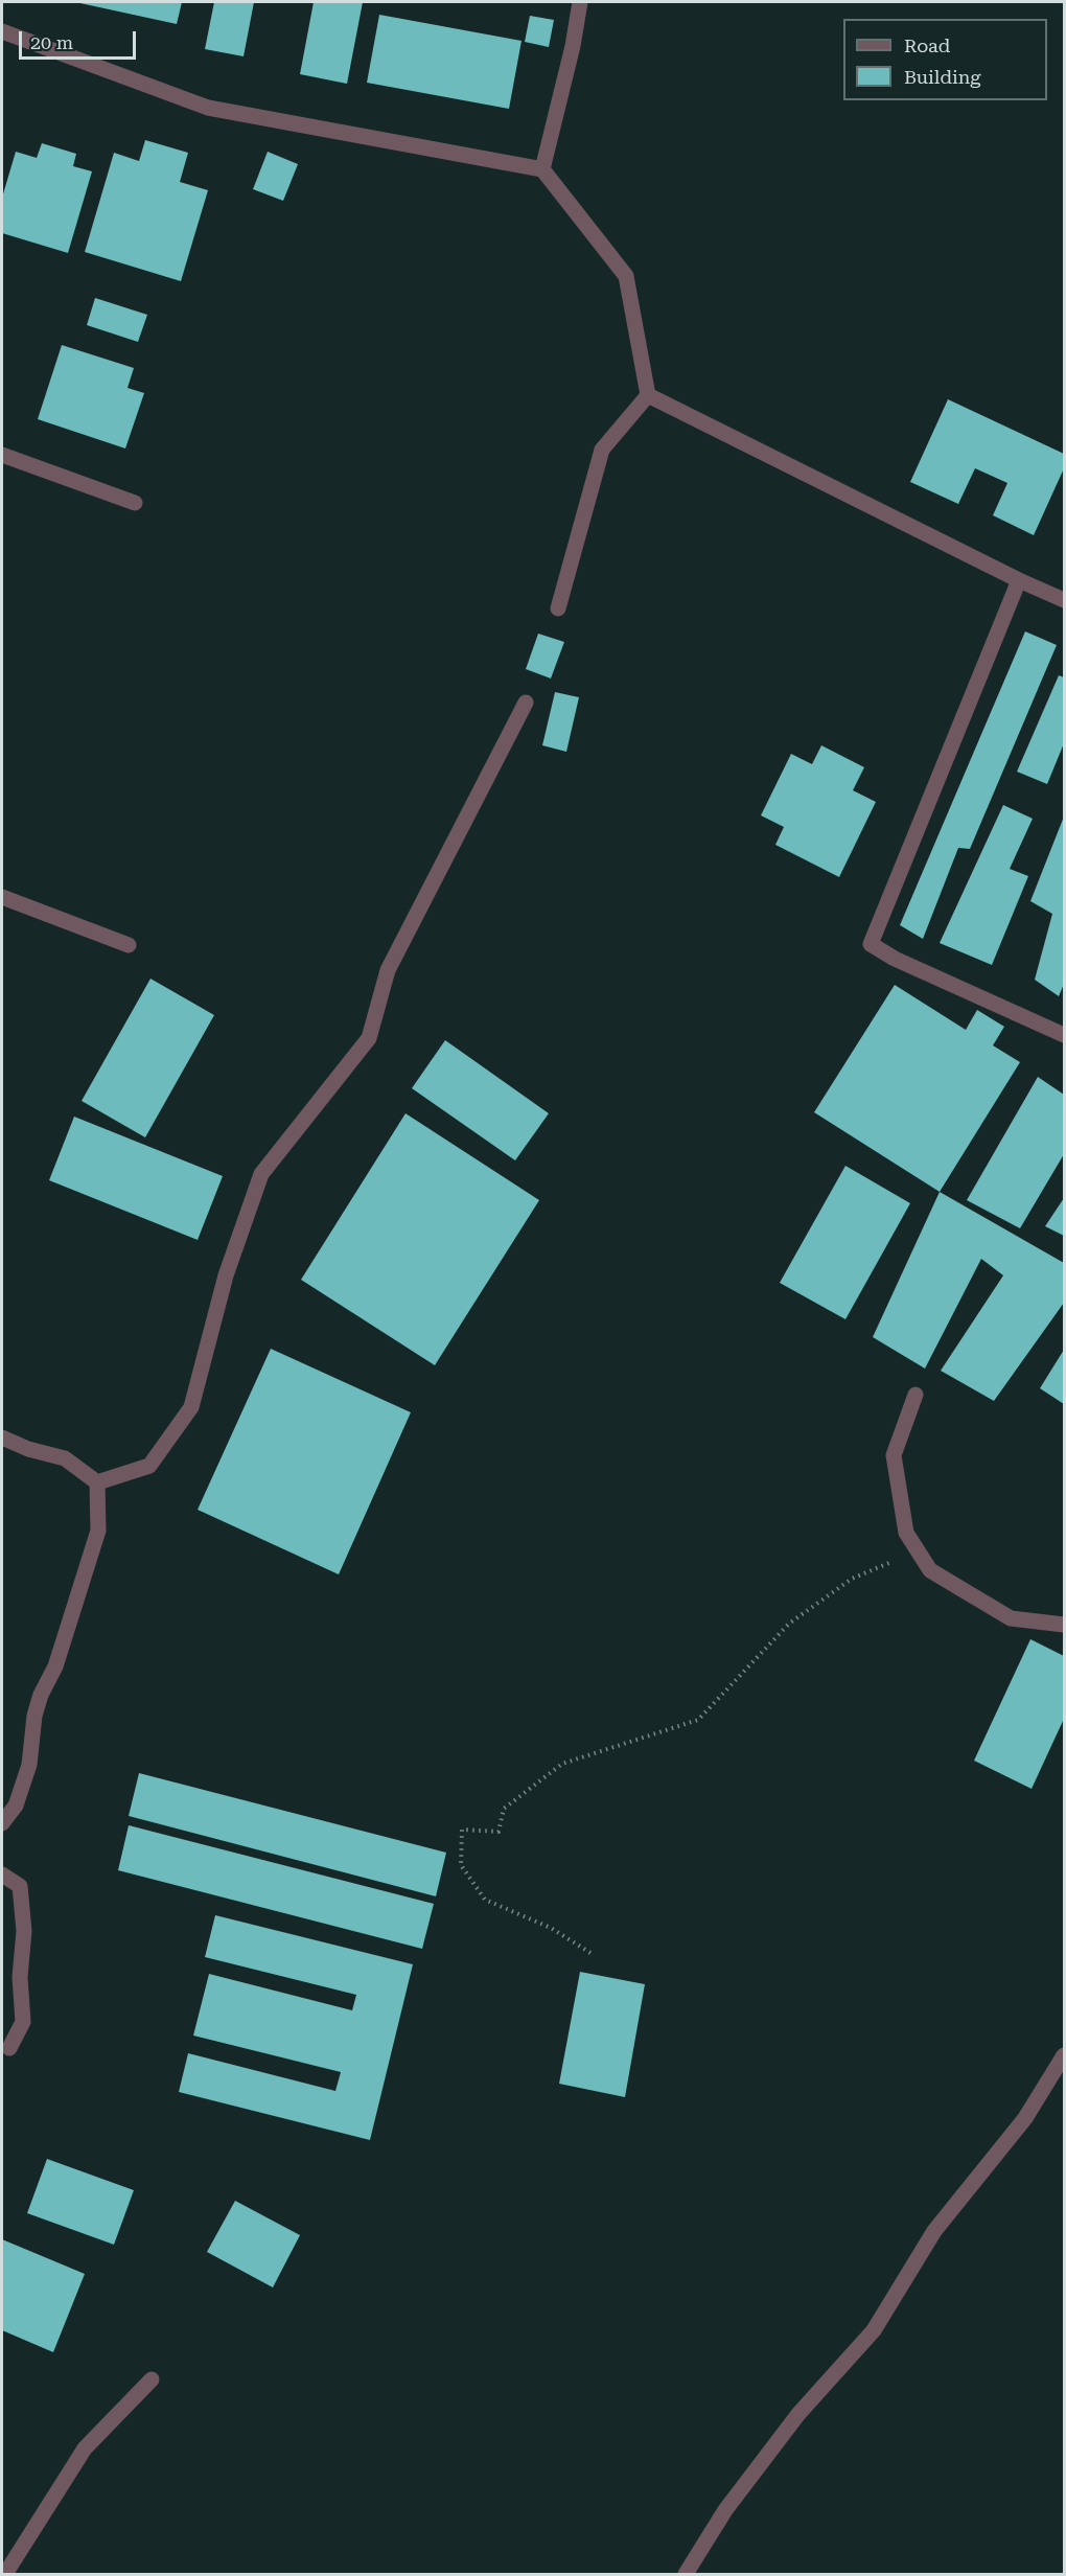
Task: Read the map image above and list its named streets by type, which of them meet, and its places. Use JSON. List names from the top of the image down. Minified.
{"legend":["Road","Building"],"scale_bar":"20 m"}
